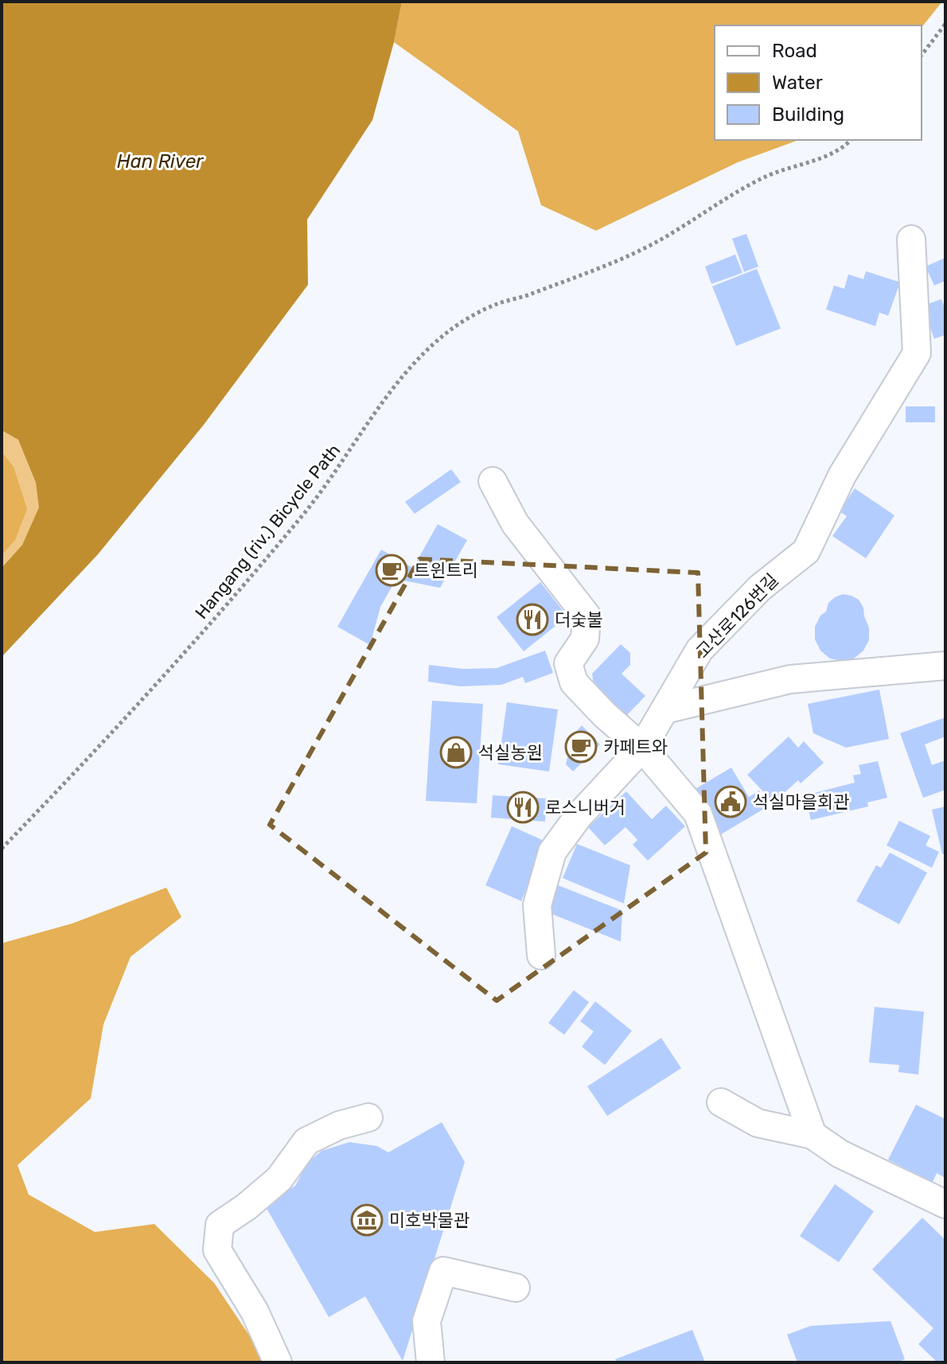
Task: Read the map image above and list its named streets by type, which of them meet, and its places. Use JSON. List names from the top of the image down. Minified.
{"streets":{"street":["고산로126번길"],"path":["Hangang (riv.) Bicycle Path"]},"water":["Han River"],"places":{"cafe":["트윈트리","카페트와"],"restaurant":["더숯불","로스니버거"],"shop":["석실농원"],"public building":["석실마을회관"],"museum":["미호박물관"]},"legend":["Road","Water","Building"]}
